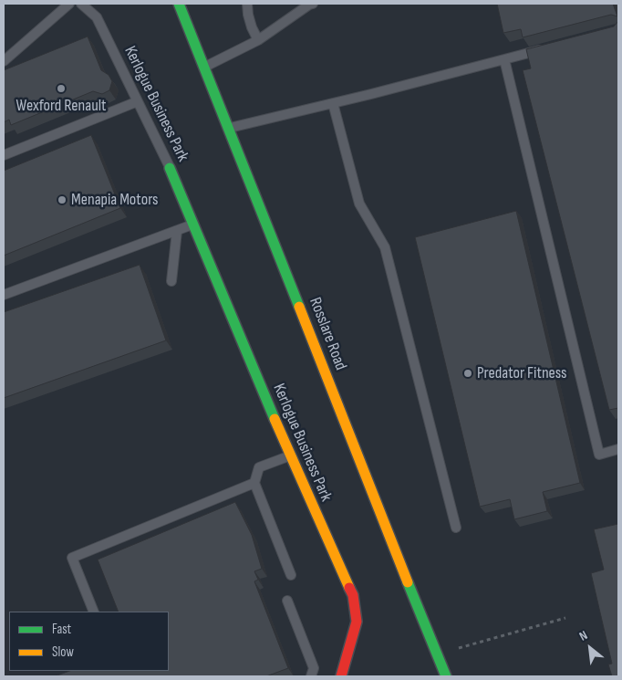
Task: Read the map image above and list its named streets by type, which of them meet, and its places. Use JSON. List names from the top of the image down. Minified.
{"streets":{"main road":["Kerlogue Business Park","Rosslare Road"]},"places":["Wexford Renault","Menapia Motors","Predator Fitness"],"legend":["Fast","Slow"],"north":"top left"}
